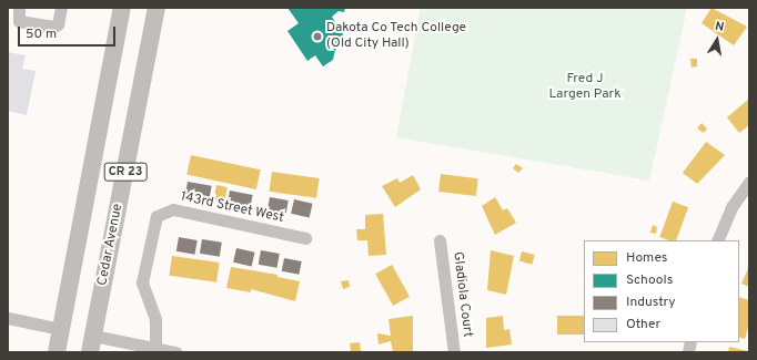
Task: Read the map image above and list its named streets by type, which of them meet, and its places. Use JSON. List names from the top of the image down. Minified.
{"streets":{"highway":["CR 23","Cedar Avenue"],"street":["143rd Street West","Gladiola Court"]},"parks":["Fred J Largen Park"],"places":["Dakota Co Tech College (Old City Hall)"],"legend":["Homes","Schools","Industry","Other"],"scale_bar":"50 m","north":"top"}
